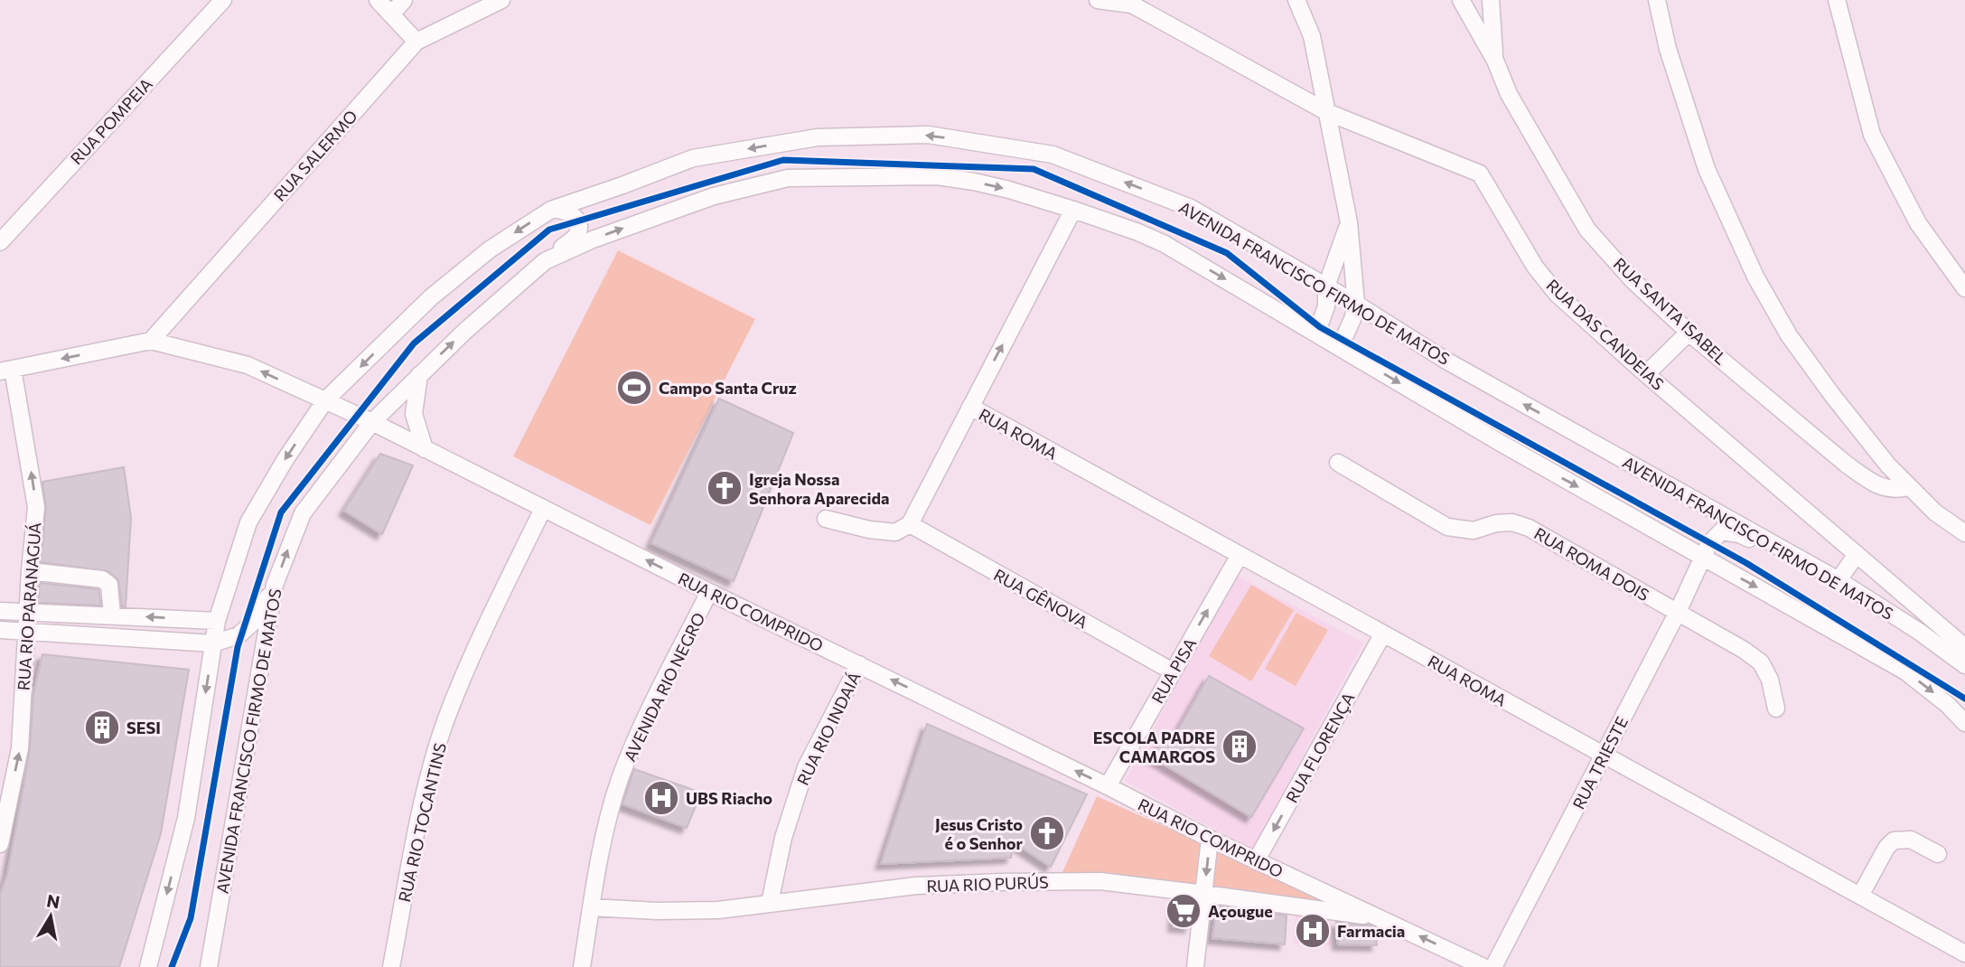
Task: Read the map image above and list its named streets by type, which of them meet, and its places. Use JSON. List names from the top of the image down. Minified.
{"streets":{"street":["RUA POMPEIA","RUA SALERMO","AVENIDA FRANCISCO FIRMO DE MATOS","RUA SANTA ISABEL","RUA DAS CANDEIAS","RUA ROMA","RUA ROMA DOIS","RUA GÊNOVA","RUA RIO PARANAGUÁ","RUA RIO COMPRIDO","RUA PISA","AVENIDA RIO NEGRO","RUA RIO INDAIÁ","RUA FLORENÇA","RUA TRIESTE","RUA RIO TOCANTINS","RUA RIO PURÚS"]},"crossings":[["RUA SALERMO","RUA RIO COMPRIDO"],["AVENIDA FRANCISCO FIRMO DE MATOS","RUA ROMA"],["AVENIDA FRANCISCO FIRMO DE MATOS","RUA RIO COMPRIDO"],["AVENIDA FRANCISCO FIRMO DE MATOS","RUA TRIESTE"],["RUA ROMA","RUA GÊNOVA"],["RUA ROMA","RUA PISA"],["RUA ROMA","RUA FLORENÇA"],["RUA ROMA","RUA TRIESTE"],["RUA ROMA DOIS","RUA TRIESTE"],["RUA GÊNOVA","RUA PISA"],["RUA RIO PARANAGUÁ","RUA RIO COMPRIDO"],["RUA RIO COMPRIDO","RUA PISA"],["RUA RIO COMPRIDO","AVENIDA RIO NEGRO"],["RUA RIO COMPRIDO","RUA RIO INDAIÁ"],["RUA RIO COMPRIDO","RUA FLORENÇA"],["RUA RIO COMPRIDO","RUA RIO TOCANTINS"],["RUA RIO COMPRIDO","RUA RIO PURÚS"],["AVENIDA RIO NEGRO","RUA RIO PURÚS"],["RUA RIO INDAIÁ","RUA RIO PURÚS"]],"one_way":["RUA RIO PARANAGUÁ","RUA RIO COMPRIDO","RUA PISA","RUA FLORENÇA"],"places":{"sports":["Campo Santa Cruz"],"church":["Igreja Nossa Senhora Aparecida","Jesus Cristo é o Senhor"],"building":["SESI","ESCOLA PADRE CAMARGOS"],"hospital":["UBS Riacho","Farmacia"],"supermarket":["Açougue"]},"north":"top"}
